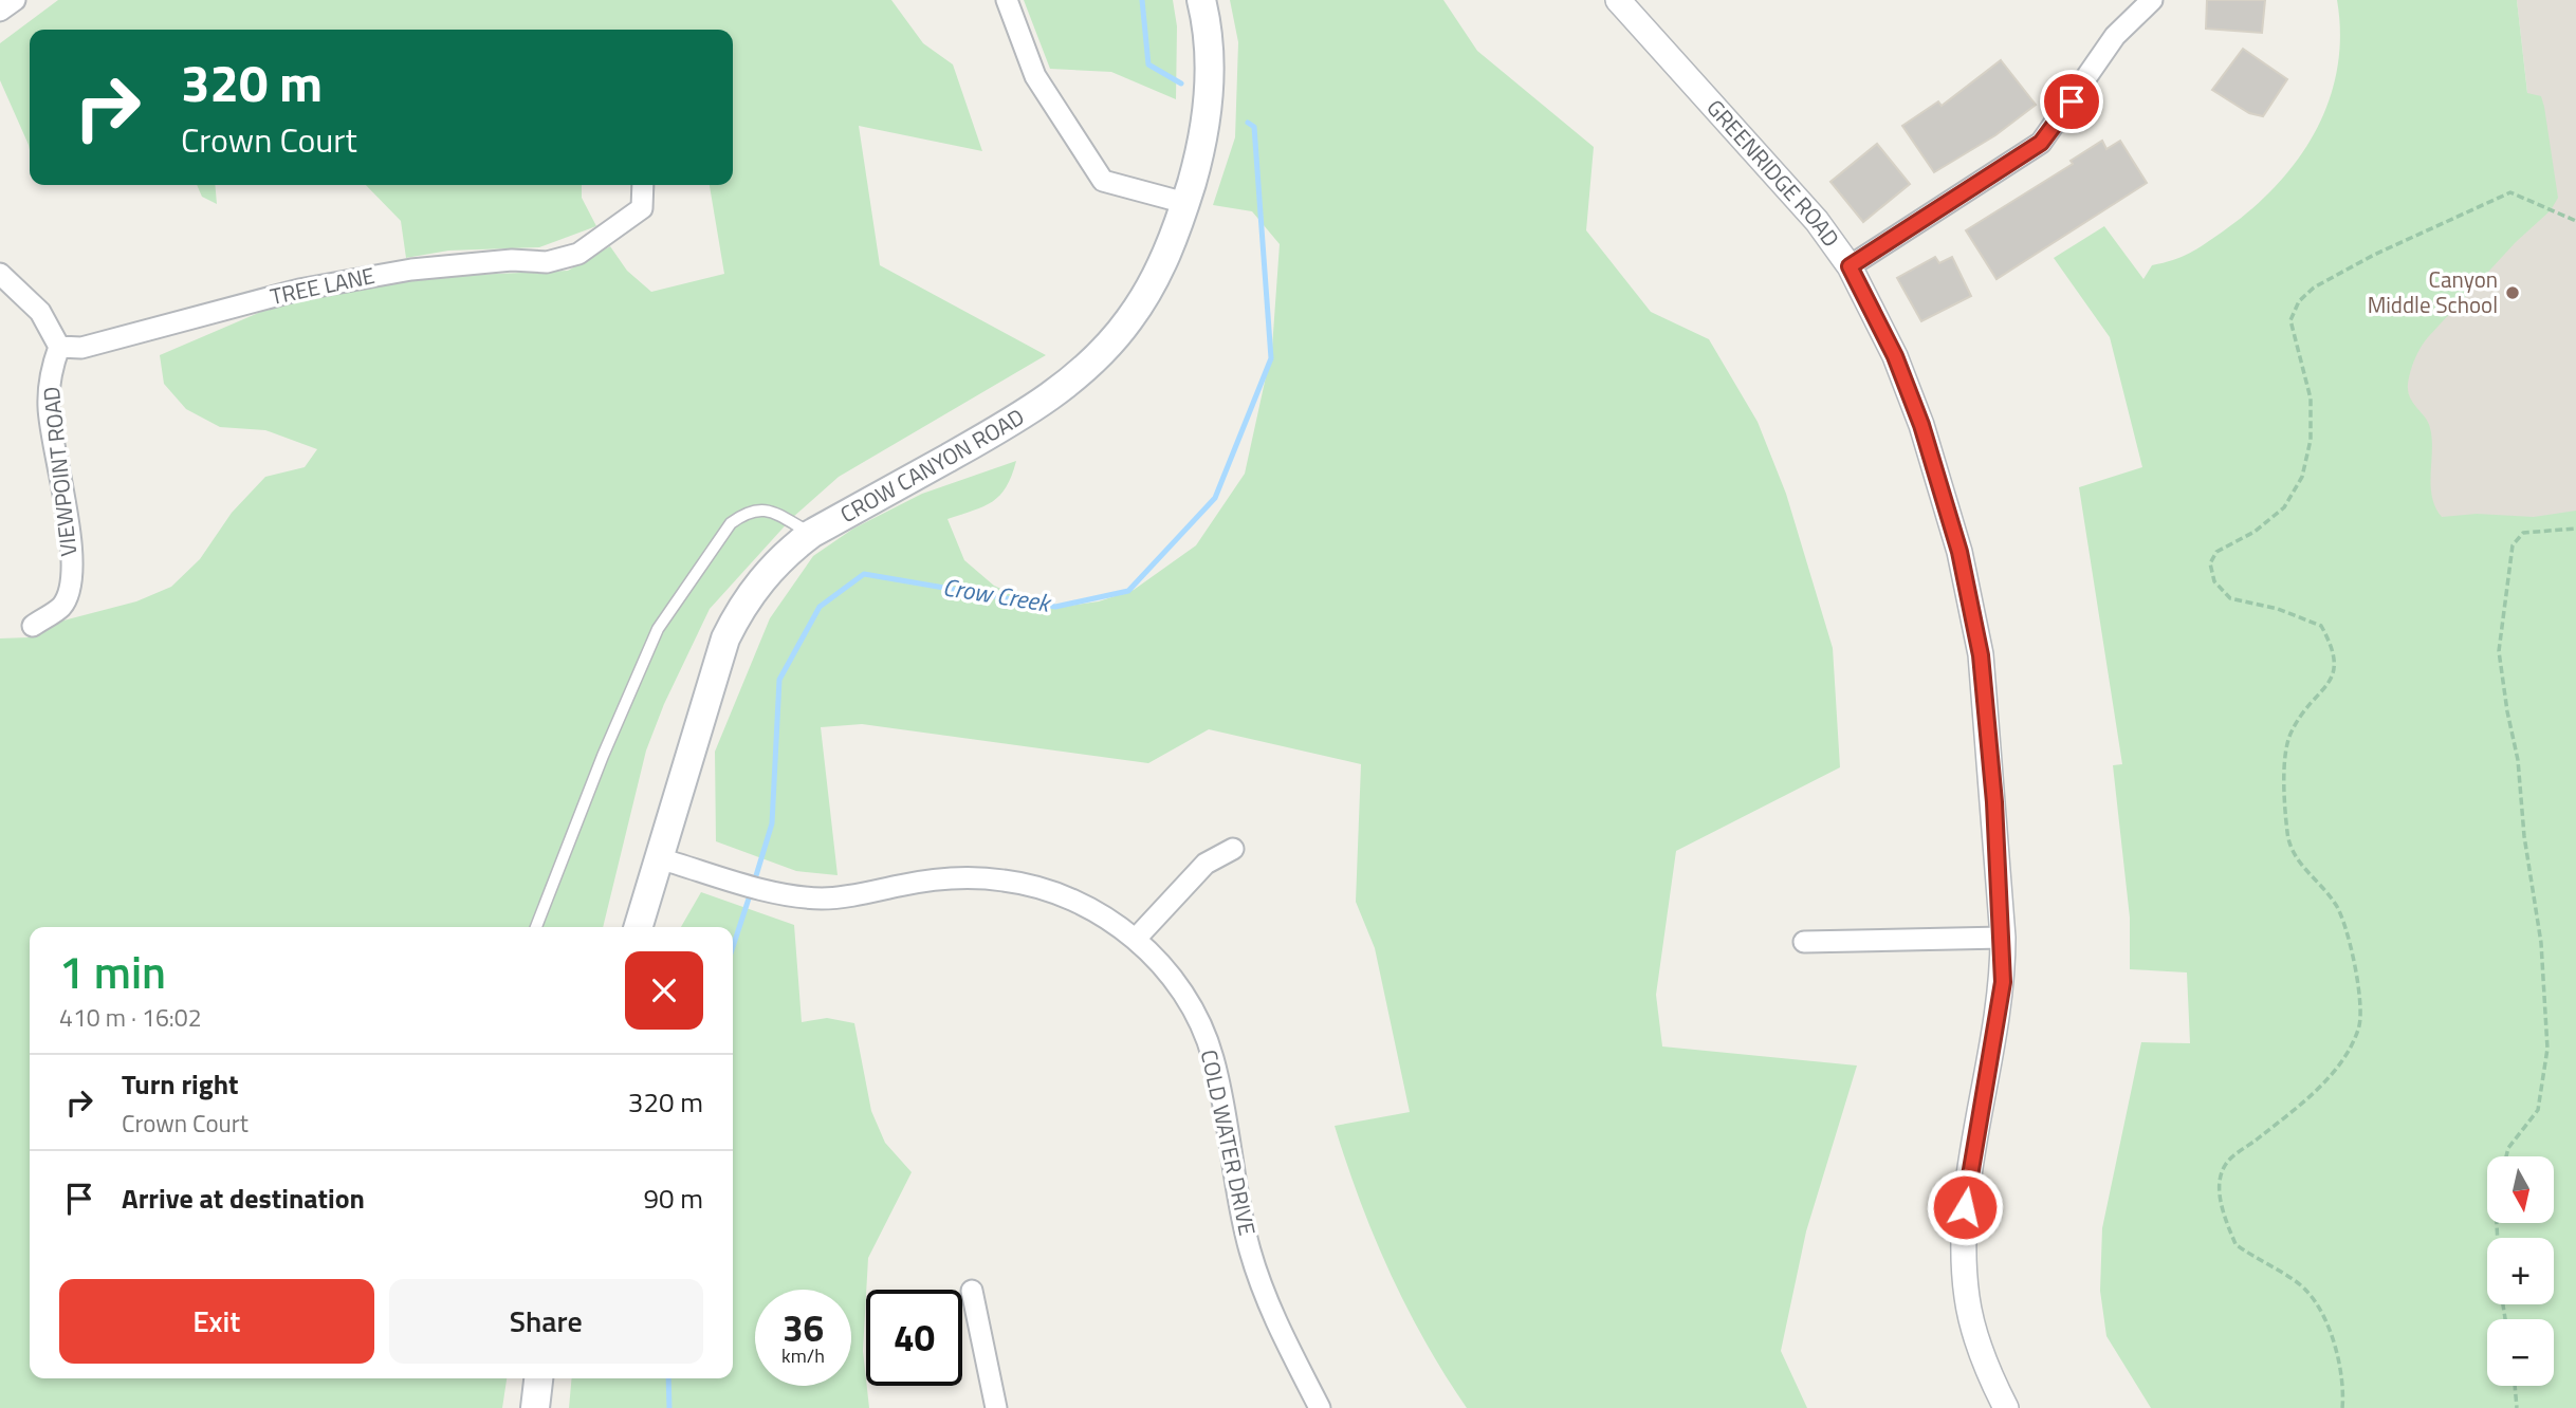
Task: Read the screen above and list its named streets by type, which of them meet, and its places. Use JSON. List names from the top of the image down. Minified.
{"streets":{"main road":["CROW CANYON ROAD"],"street":["GREENRIDGE ROAD","TREE LANE","VIEWPOINT ROAD","COLD WATER DRIVE"]},"crossings":[["TREE LANE","VIEWPOINT ROAD"],["CROW CANYON ROAD","COLD WATER DRIVE"]],"water":["Crow Creek"],"places":["Canyon Middle School"],"north":"bottom","page":{"turn":["320 m","Crown Court"],"heading":["1 min","410 m · 16:02"],"list":[{"name":"Turn right","note":"Crown Court","value":"320 m"},{"name":"Arrive at destination","value":"90 m"}],"map_buttons":["+","−"],"buttons":["Exit","Share"],"speed":"36 km/h","limit":"40"}}
